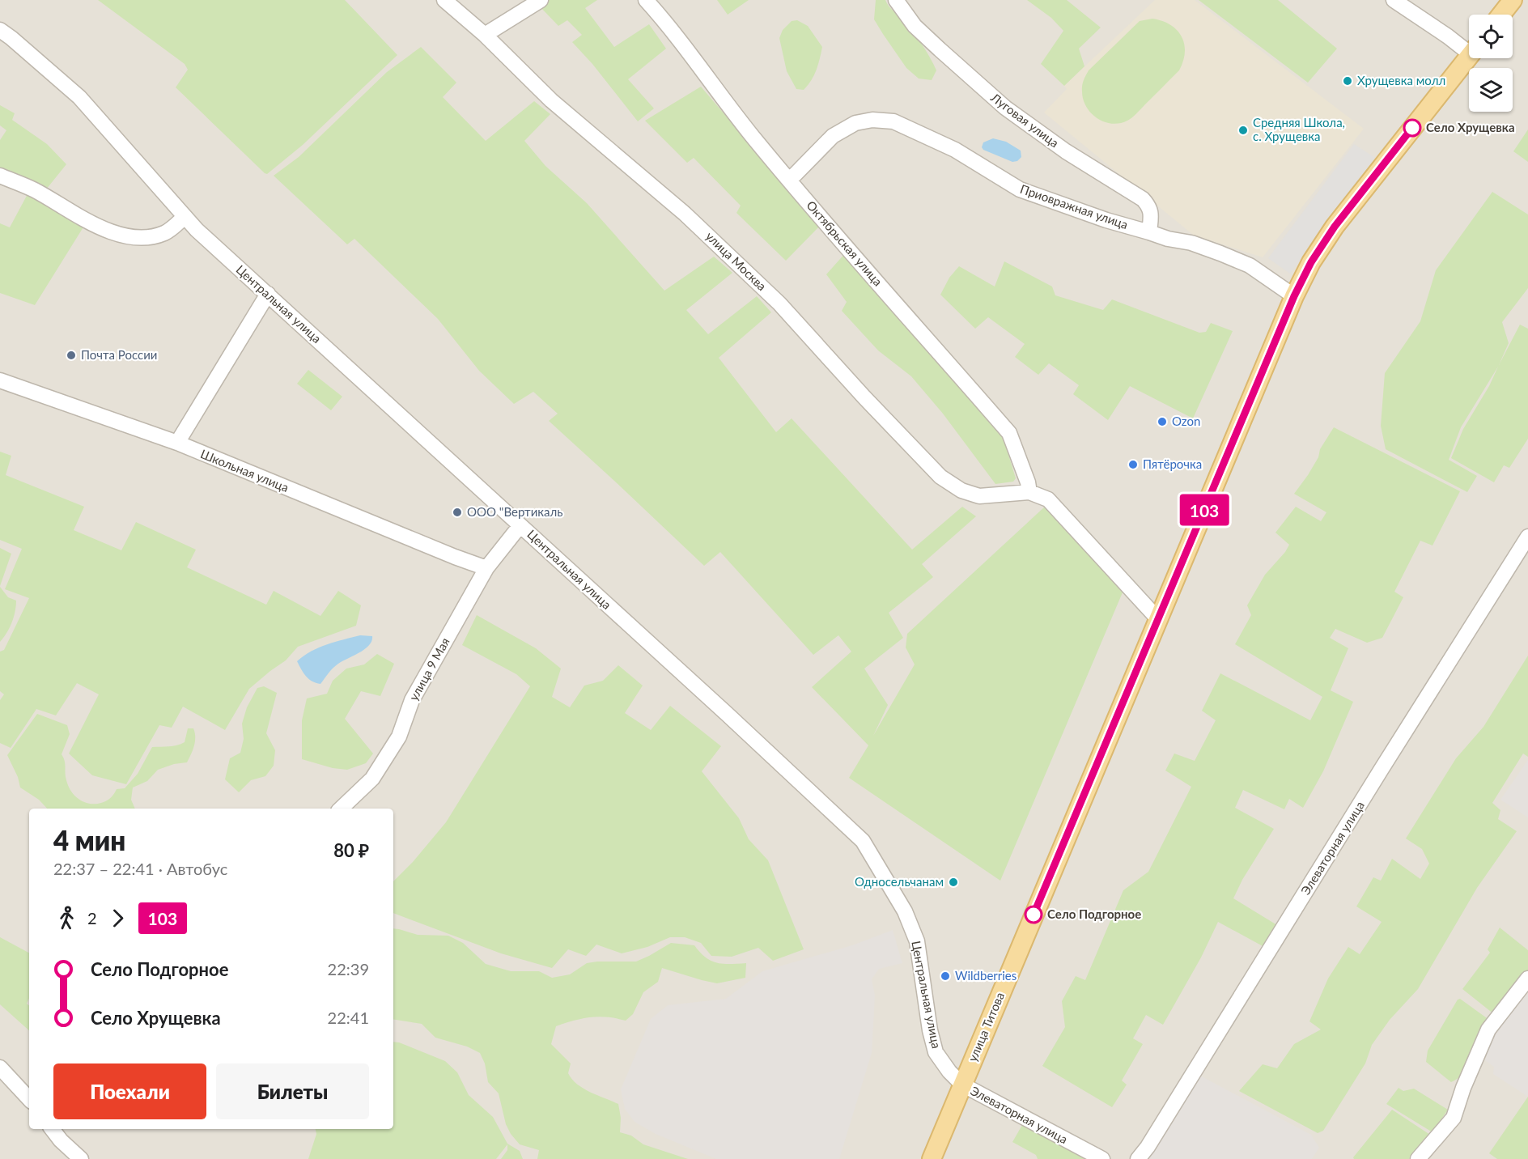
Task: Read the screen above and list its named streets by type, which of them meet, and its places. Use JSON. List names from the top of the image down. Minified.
{"streets":{"main road":["улица Титова"],"street":["Луговая улица","Приовражная улица","Октябрьская улица","улица Москва","Центральная улица","Школьная улица","улица 9 Мая","Элеваторная улица"]},"crossings":[["Луговая улица","Приовражная улица"],["Приовражная улица","Октябрьская улица"],["Приовражная улица","улица Титова"],["Октябрьская улица","улица Москва"],["Центральная улица","улица 9 Мая"],["Центральная улица","Элеваторная улица"],["Центральная улица","улица Титова"],["Школьная улица","улица 9 Мая"],["Элеваторная улица","улица Титова"]],"places":["Хрущевка молл","Село Хрущевка","Средняя Школа, с. Хрущевка","Почта России","Ozon","Пятёрочка","ООО \"Вертикаль","Односельчанам","Село Подгорное","Wildberries"],"lines":["bus line 103"],"page":{"on_map":"103","heading":["4 мин","22:37 – 22:41 · Автобус","80 ₽"],"legs":["2","103"],"list":[{"name":"Село Подгорное","value":"22:39"},{"name":"Село Хрущевка","value":"22:41"}],"buttons":["Поехали","Билеты"]}}
